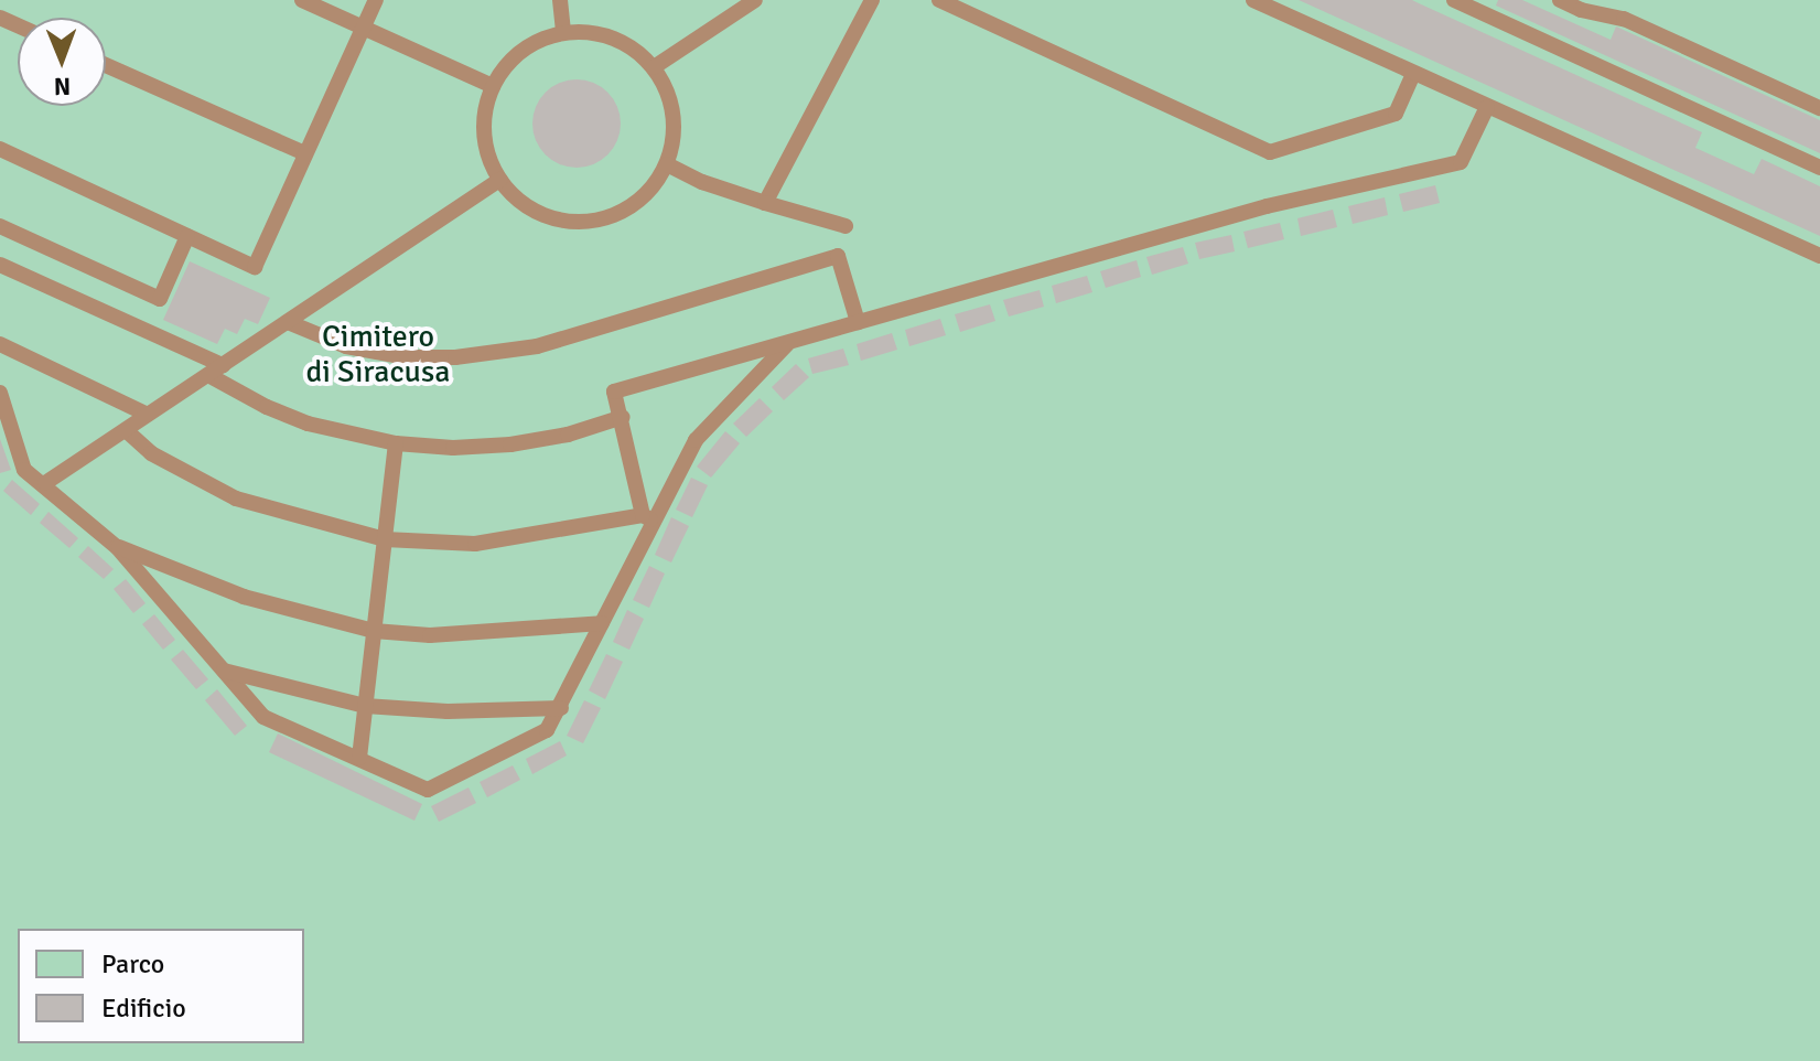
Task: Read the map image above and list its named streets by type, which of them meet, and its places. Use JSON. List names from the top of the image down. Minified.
{"parks":["Cimitero di Siracusa"],"legend":["Parco","Edificio"],"north":"bottom"}
